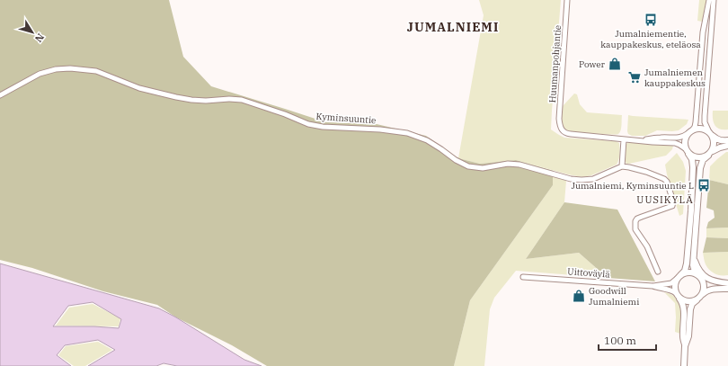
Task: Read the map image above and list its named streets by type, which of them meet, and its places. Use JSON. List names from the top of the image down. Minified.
{"streets":{"street":["Huumanpohjantie","Kyminsuuntie","Uittoväylä"]},"districts":["JUMALNIEMI","UUSIKYLÄ"],"places":{"bus stop":["Jumalniementie, kauppakeskus, eteläosa","Jumalniemi, Kyminsuuntie L"],"shop":["Power","Goodwill Jumalniemi"],"supermarket":["Jumalniemen kauppakeskus"]},"scale_bar":"100 m","north":"bottom right"}
